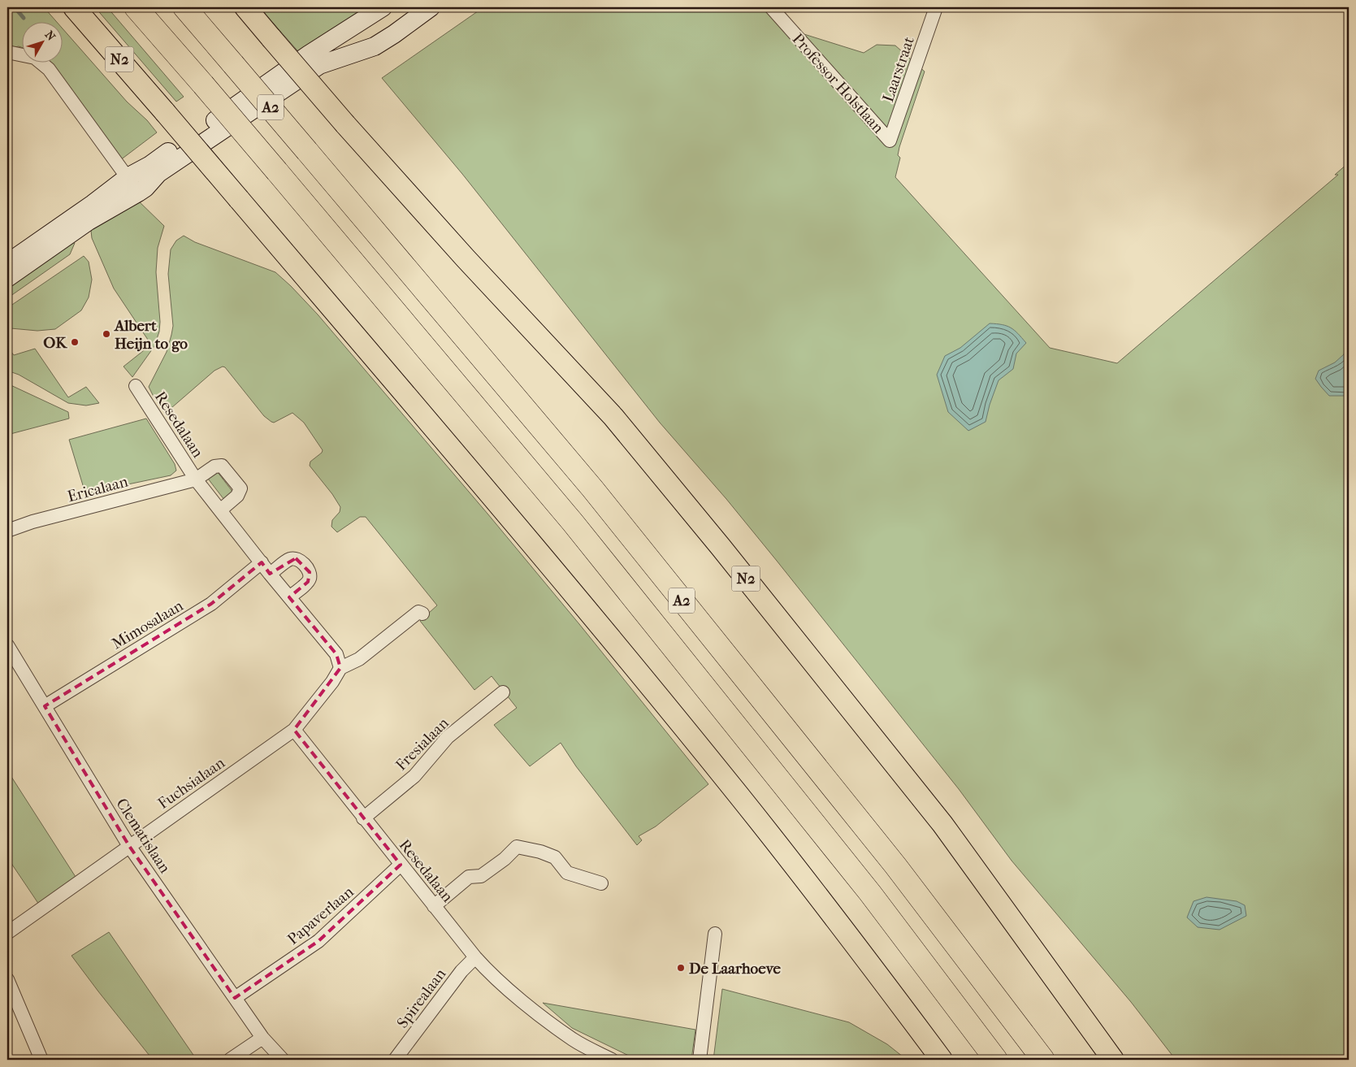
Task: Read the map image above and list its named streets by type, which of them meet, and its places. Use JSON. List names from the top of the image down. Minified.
{"streets":{"highway":["N2","A2"],"street":["Laarstraat","Professor Holstlaan","Resedalaan","Ericalaan","Mimosalaan","Fresialaan","Fuchsialaan","Clematislaan","Papaverlaan","Spirealaan"]},"crossings":[["Laarstraat","Professor Holstlaan"],["Resedalaan","Ericalaan"],["Resedalaan","Mimosalaan"],["Resedalaan","Fresialaan"],["Resedalaan","Fuchsialaan"],["Resedalaan","Papaverlaan"],["Resedalaan","Spirealaan"],["Mimosalaan","Clematislaan"],["Fuchsialaan","Clematislaan"],["Clematislaan","Papaverlaan"]],"places":["Albert Heijn to go","OK","De Laarhoeve"],"north":"top right"}
